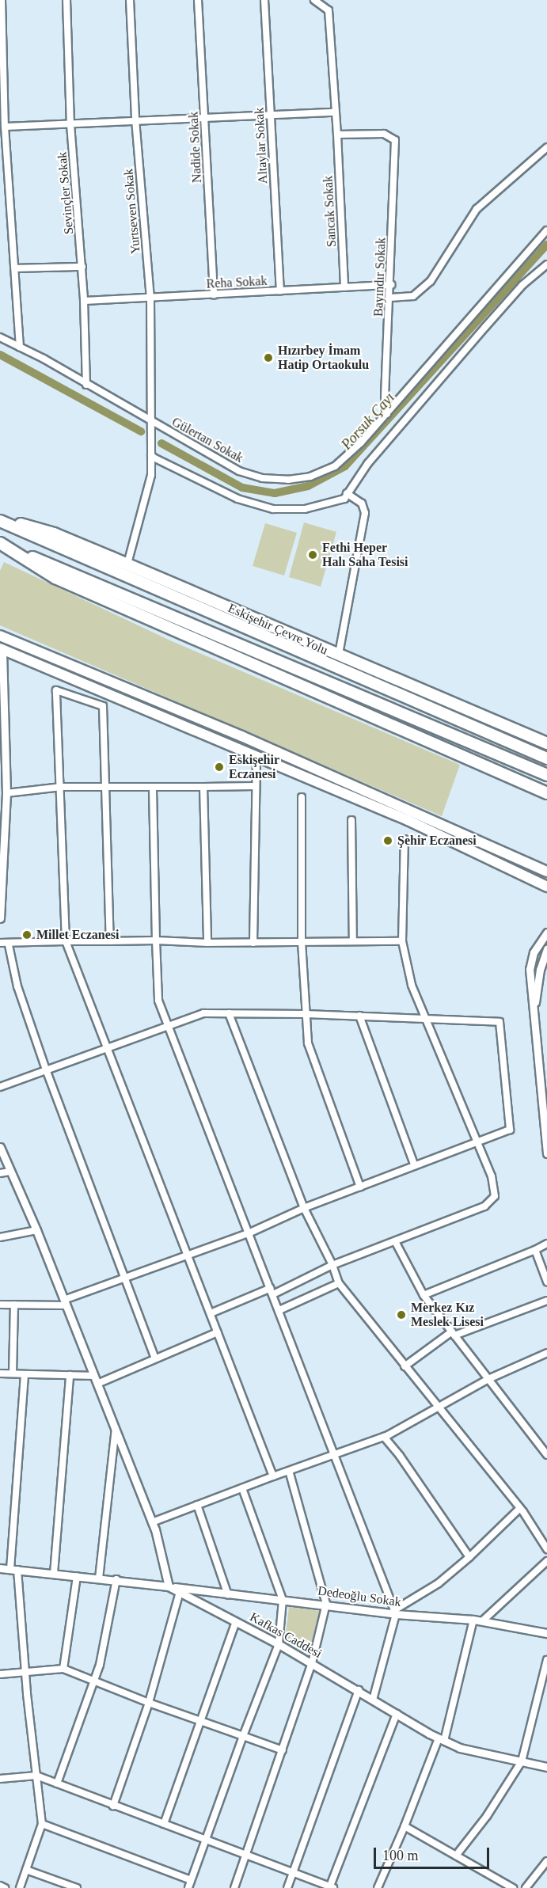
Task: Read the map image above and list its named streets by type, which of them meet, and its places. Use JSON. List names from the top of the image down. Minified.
{"streets":{"highway":["Eskişehir Çevre Yolu"],"street":["Altaylar Sokak","Nadide Sokak","Sevinçler Sokak","Yurtseven Sokak","Sancak Sokak","Bayındır Sokak","Reha Sokak","Gülertan Sokak","Dedeoğlu Sokak","Kafkas Caddesi"]},"crossings":[["Altaylar Sokak","Reha Sokak"],["Nadide Sokak","Reha Sokak"],["Sevinçler Sokak","Reha Sokak"],["Sevinçler Sokak","Gülertan Sokak"],["Yurtseven Sokak","Reha Sokak"],["Yurtseven Sokak","Gülertan Sokak"],["Sancak Sokak","Bayındır Sokak"],["Sancak Sokak","Reha Sokak"],["Bayındır Sokak","Reha Sokak"],["Bayındır Sokak","Gülertan Sokak"],["Dedeoğlu Sokak","Kafkas Caddesi"]],"water":["Porsuk Çayı"],"places":["Hızırbey İmam Hatip Ortaokulu","Fethi Heper Halı Saha Tesisi","Eskişehir Eczanesi","Şehir Eczanesi","Millet Eczanesi","Merkez Kız Meslek Lisesi"],"scale_bar":"100 m"}
